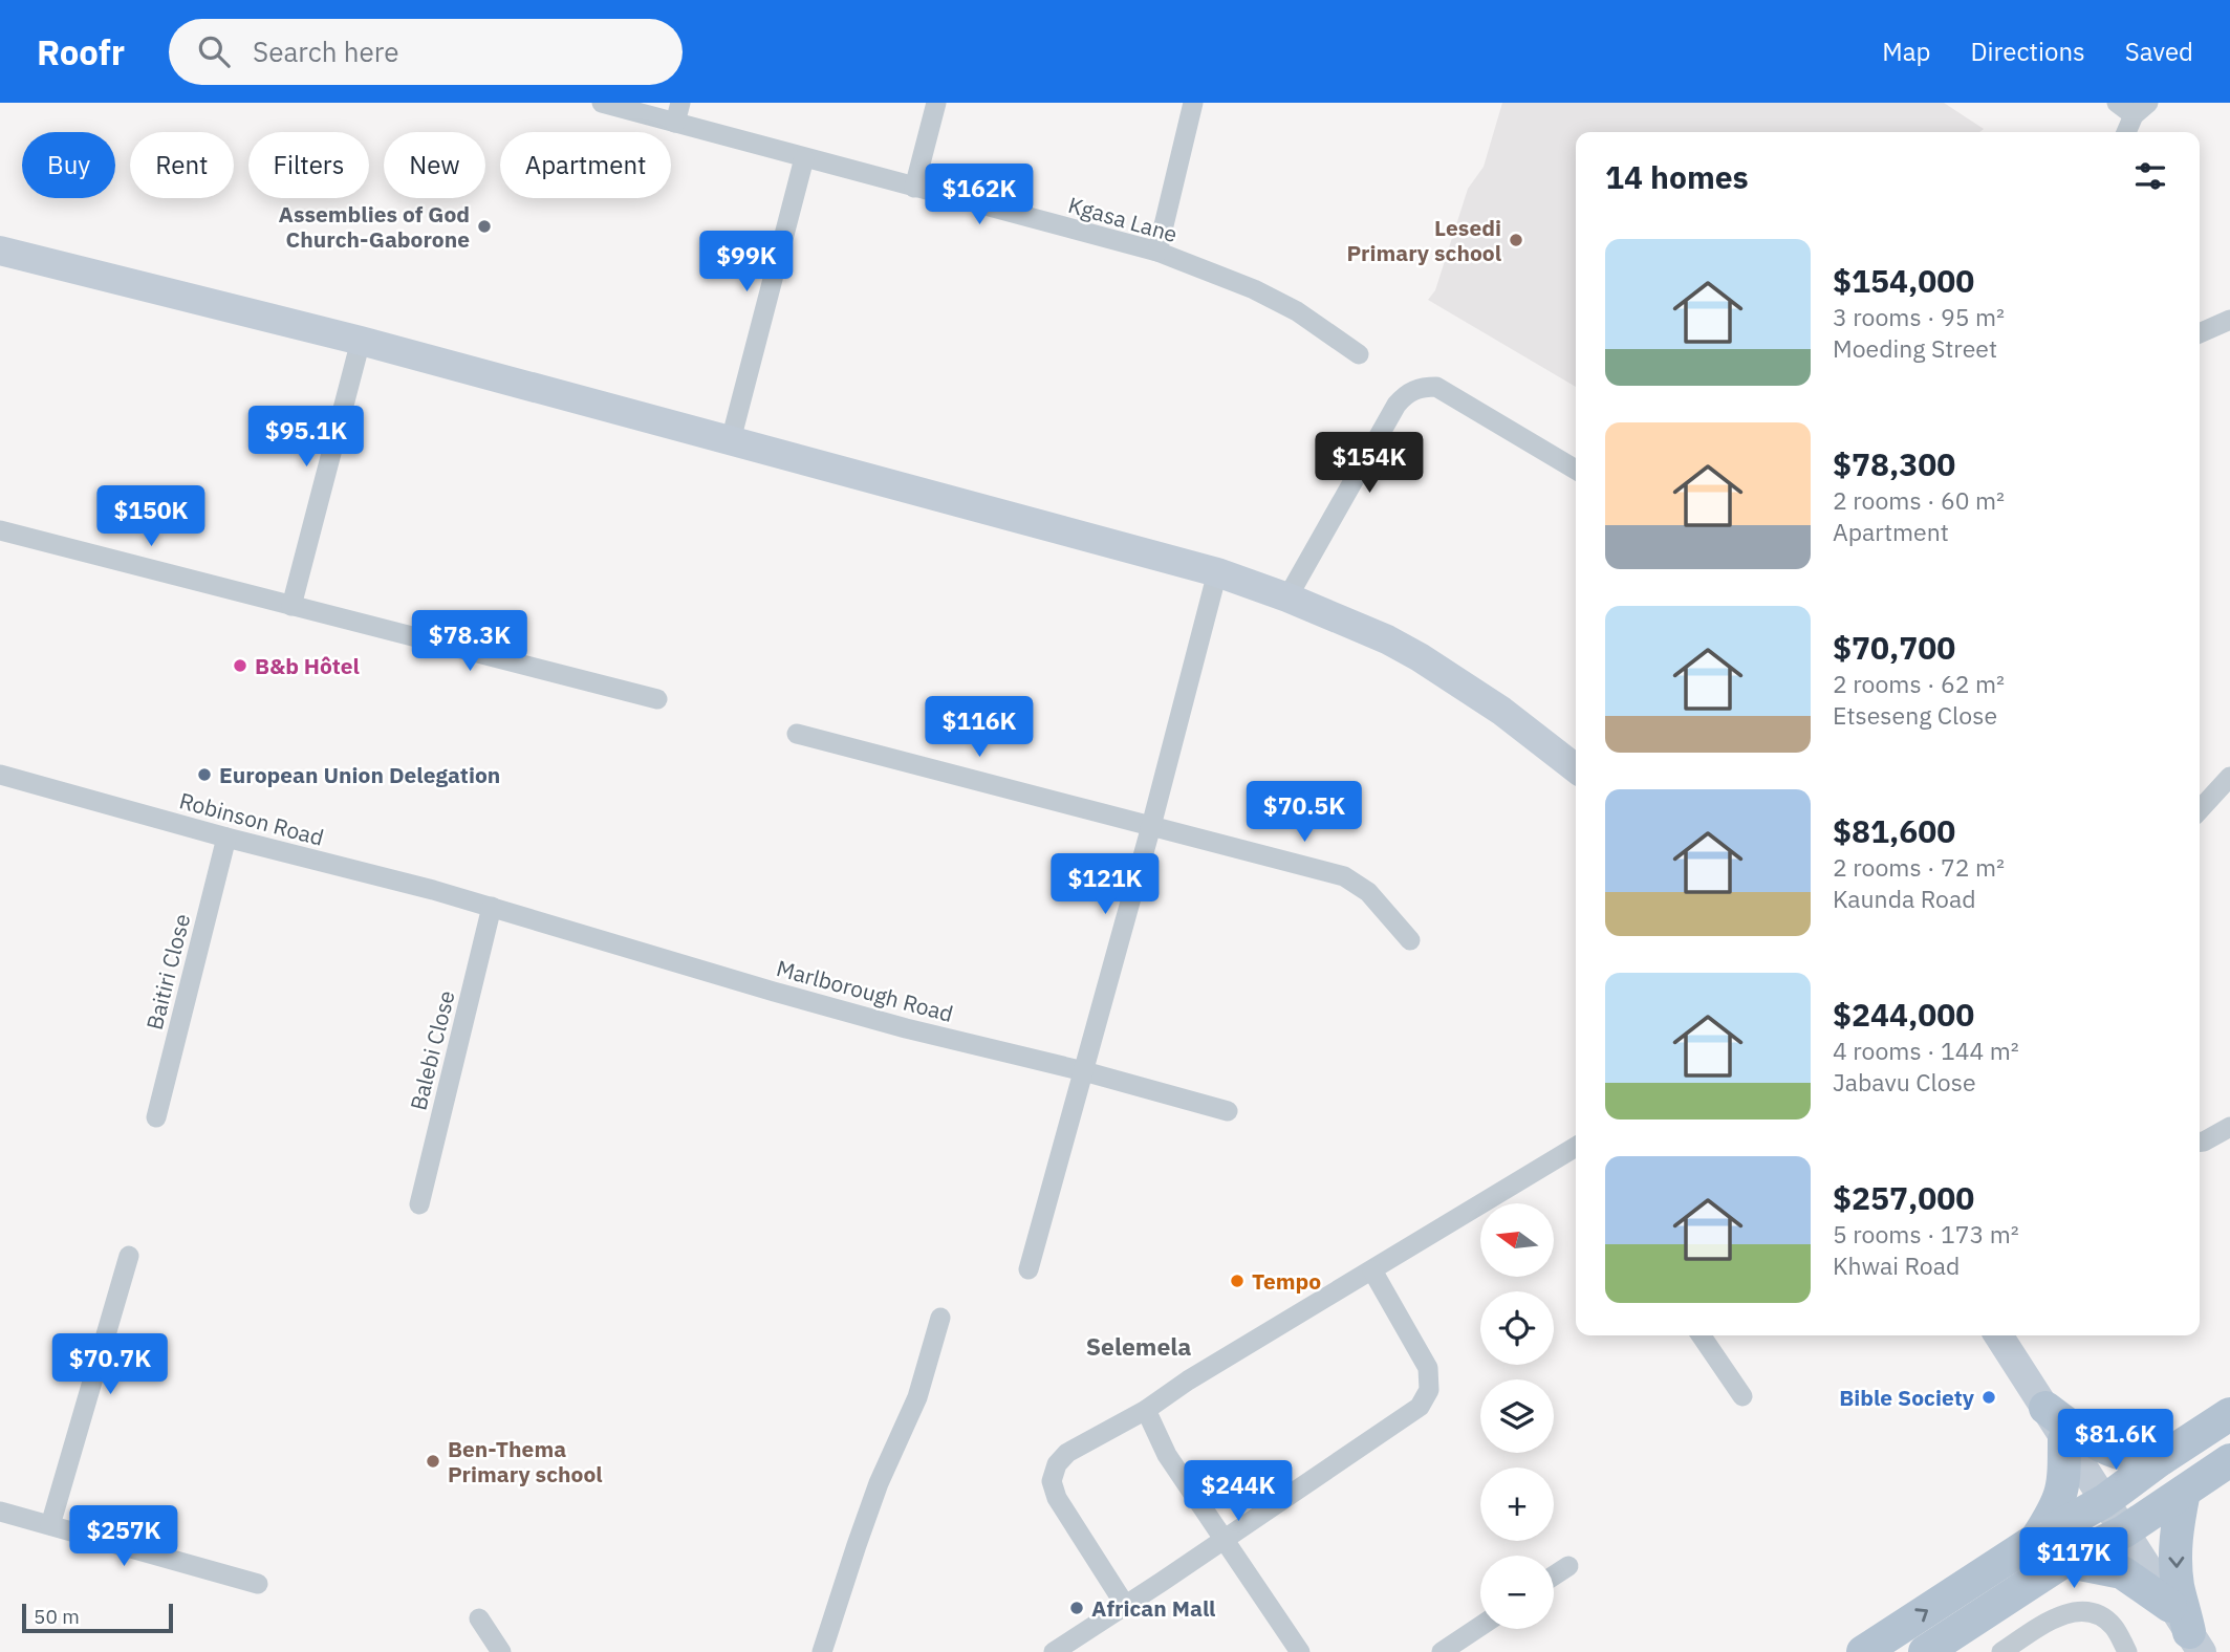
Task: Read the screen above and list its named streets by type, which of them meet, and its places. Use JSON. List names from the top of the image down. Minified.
{"streets":{"street":["Kgasa Lane","Robinson Road","Baitiri Close","Marlborough Road","Balebi Close"]},"crossings":[["Robinson Road","Baitiri Close"],["Robinson Road","Marlborough Road"],["Robinson Road","Balebi Close"],["Marlborough Road","Balebi Close"]],"districts":["Selemela"],"places":["Assemblies of God Church-Gaborone","Lesedi Primary school","B&b Hôtel","European Union Delegation","Tempo","Bible Society","Ben-Thema Primary school","African Mall"],"scale_bar":"50 m","north":"left","page":{"header":"Roofr","search":"Search here","nav":["Map","Directions","Saved"],"chip":["Buy","Rent","Filters","New","Apartment"],"heading":"14 homes","price":["$162K","$99K","$95.1K","$154K","$150K","$78.3K","$116K","$70.5K","$121K","$70.7K","$81.6K","$244K","$257K","$117K"],"list":[{"name":"$154,000","note":"3 rooms · 95 m² · Moeding Street"},{"name":"$78,300","note":"2 rooms · 60 m² · Apartment"},{"name":"$70,700","note":"2 rooms · 62 m² · Etseseng Close"},{"name":"$81,600","note":"2 rooms · 72 m² · Kaunda Road"},{"name":"$244,000","note":"4 rooms · 144 m² · Jabavu Close"},{"name":"$257,000","note":"5 rooms · 173 m² · Khwai Road"}],"map_buttons":["+","−"],"scale":"50 m"}}
